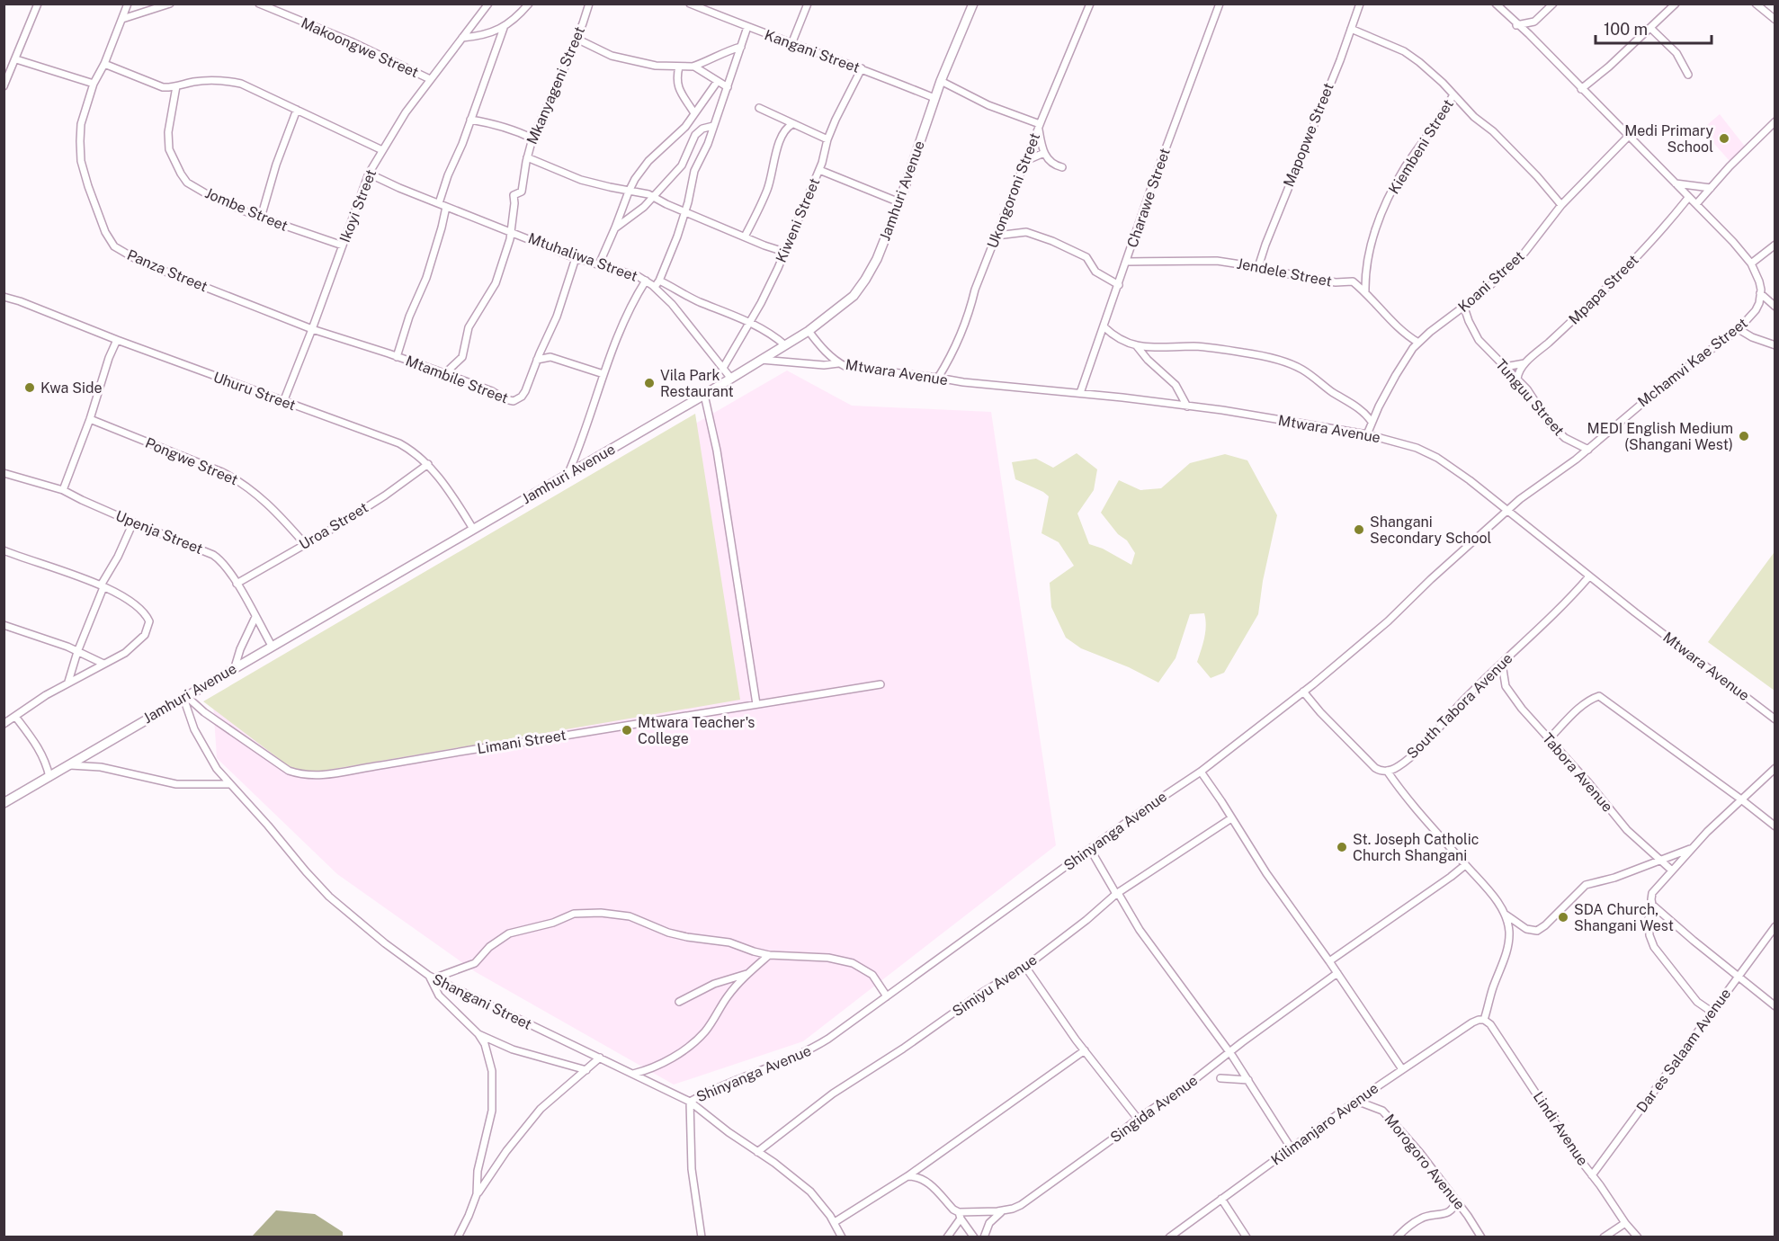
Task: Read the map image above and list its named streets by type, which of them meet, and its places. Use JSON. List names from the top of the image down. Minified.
{"streets":{"street":["Makoongwe Street","Kangani Street","Mkanyageni Street","Mapopwe Street","Kiembeni Street","Jamhuri Avenue","Ukongoroni Street","Charawe Street","Ikoyi Street","Jombe Street","Kiweni Street","Mtuhaliwa Street","Panza Street","Jendele Street","Koani Street","Mpapa Street","Mchamvi Kae Street","Mtwara Avenue","Mtambile Street","Uhuru Street","Tunguu Street","Pongwe Street","Uroa Street","Upenja Street","South Tabora Avenue","Limani Street","Tabora Avenue","Shinyanga Avenue","Simiyu Avenue","Shangani Street","Dar es Salaam Avenue","Singida Avenue","Kilimanjaro Avenue","Lindi Avenue","Morogoro Avenue"]},"crossings":[["Makoongwe Street","Ikoyi Street"],["Kangani Street","Jamhuri Avenue"],["Kangani Street","Kiweni Street"],["Mkanyageni Street","Kiweni Street"],["Mapopwe Street","Kiembeni Street"],["Mapopwe Street","Jendele Street"],["Kiembeni Street","Jendele Street"],["Kiembeni Street","Koani Street"],["Jamhuri Avenue","Mtuhaliwa Street"],["Jamhuri Avenue","Mtwara Avenue"],["Jamhuri Avenue","Uhuru Street"],["Jamhuri Avenue","Upenja Street"],["Jamhuri Avenue","Limani Street"],["Jamhuri Avenue","Shangani Street"],["Ukongoroni Street","Mtwara Avenue"],["Charawe Street","Jendele Street"],["Charawe Street","Mtwara Avenue"],["Ikoyi Street","Jombe Street"],["Ikoyi Street","Mtuhaliwa Street"],["Ikoyi Street","Panza Street"],["Ikoyi Street","Mtambile Street"],["Ikoyi Street","Uhuru Street"],["Kiweni Street","Mtuhaliwa Street"],["Mtuhaliwa Street","Mtambile Street"],["Panza Street","Mtambile Street"],["Jendele Street","Koani Street"],["Koani Street","Mtwara Avenue"],["Koani Street","Tunguu Street"],["Mpapa Street","Tunguu Street"],["Mchamvi Kae Street","Mtwara Avenue"],["Mchamvi Kae Street","Tunguu Street"],["Mchamvi Kae Street","Shinyanga Avenue"],["Mtwara Avenue","South Tabora Avenue"],["Mtwara Avenue","Shinyanga Avenue"],["Uhuru Street","Uroa Street"],["Pongwe Street","Uroa Street"],["Uroa Street","Upenja Street"],["South Tabora Avenue","Tabora Avenue"],["Limani Street","Shangani Street"],["Shinyanga Avenue","Shangani Street"],["Simiyu Avenue","Shangani Street"],["Dar es Salaam Avenue","Lindi Avenue"],["Kilimanjaro Avenue","Lindi Avenue"],["Kilimanjaro Avenue","Morogoro Avenue"]],"places":["Medi Primary School","Vila Park Restaurant","Kwa Side","MEDI English Medium (Shangani West)","Shangani Secondary School","Mtwara Teacher's College","St. Joseph Catholic Church Shangani","SDA Church, Shangani West"],"scale_bar":"100 m"}
